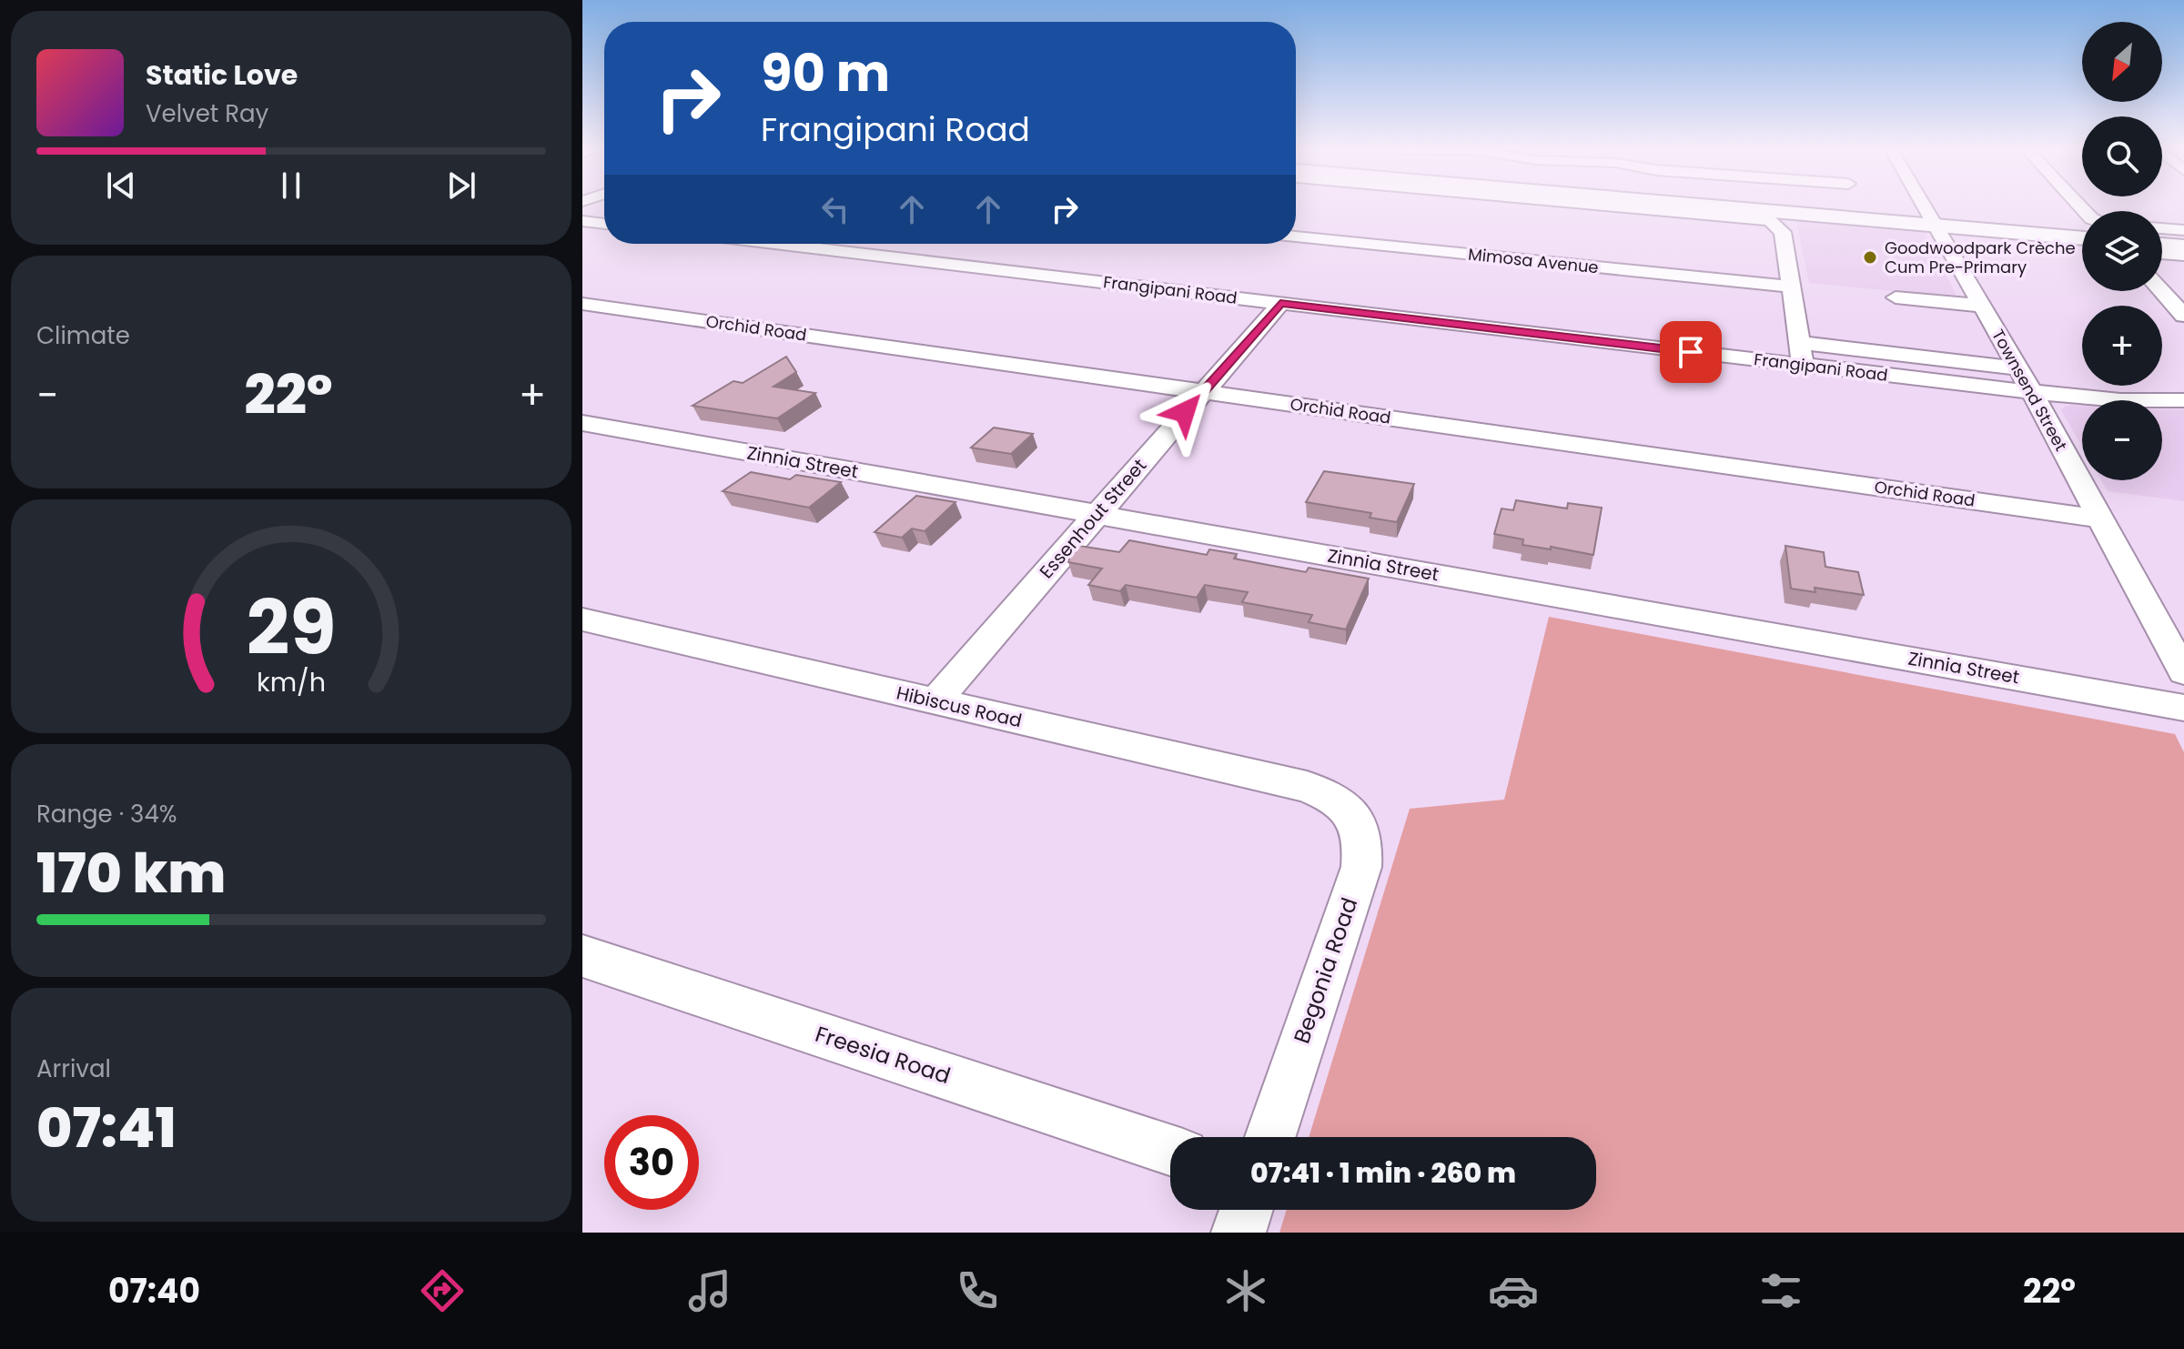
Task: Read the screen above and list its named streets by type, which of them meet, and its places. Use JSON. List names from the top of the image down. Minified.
{"streets":{"street":["Mimosa Avenue","Frangipani Road","Orchid Road","Townsend Street","Zinnia Street","Essenhout Street","Hibiscus Road","Begonia Road","Freesia Road"]},"crossings":[["Frangipani Road","Townsend Street"],["Frangipani Road","Essenhout Street"],["Orchid Road","Townsend Street"],["Orchid Road","Essenhout Street"],["Zinnia Street","Essenhout Street"],["Essenhout Street","Hibiscus Road"],["Hibiscus Road","Begonia Road"]],"places":["Goodwoodpark Crèche Cum Pre-Primary"],"north":"bottom left","page":{"map_buttons":["+","−"],"turn":["90 m","Frangipani Road"],"song":["Static Love","Velvet Ray"],"tile":["Climate",["Range · 34%","170 km"],["Arrival","07:41"]],"heat":["−","22°","+"],"limit":"30","trip":"07:41 · 1 min · 260 m","tabs":["07:40","22°"],"gauge":["29","km/h"]}}
